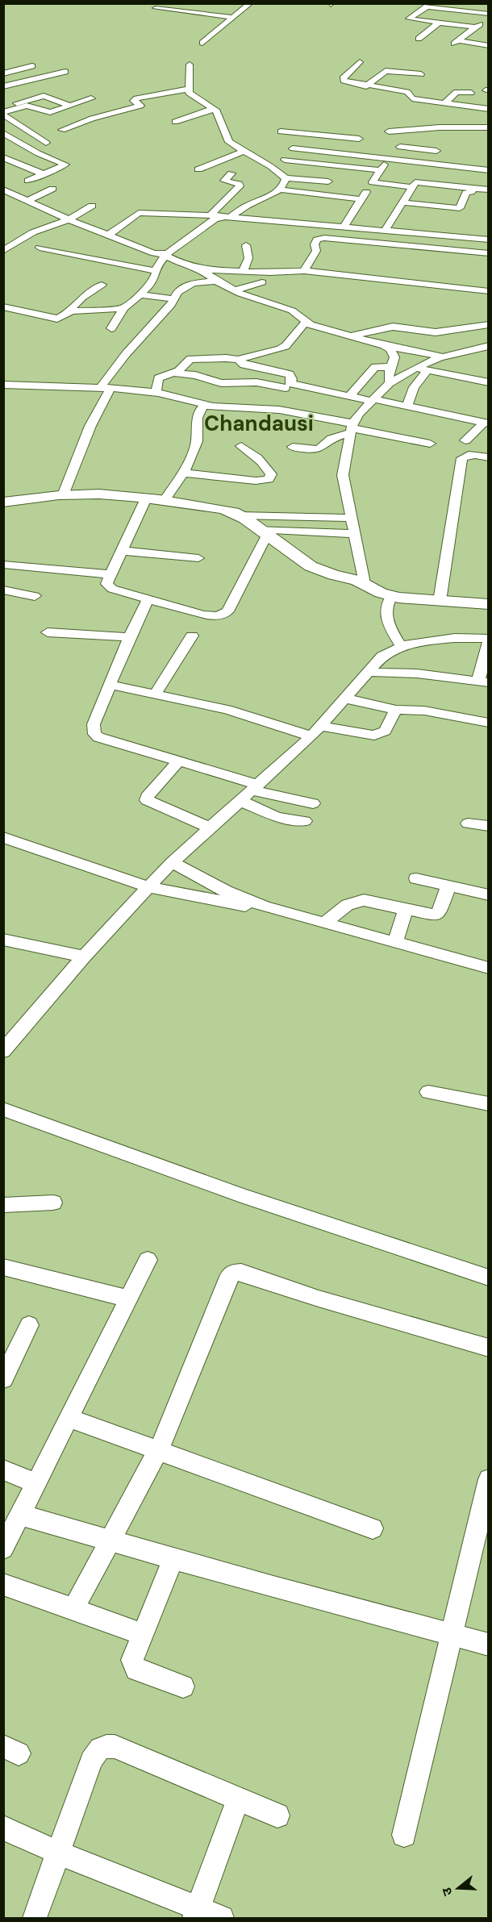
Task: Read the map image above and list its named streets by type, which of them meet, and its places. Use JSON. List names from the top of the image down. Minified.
{"districts":["Chandausi"],"north":"left"}
